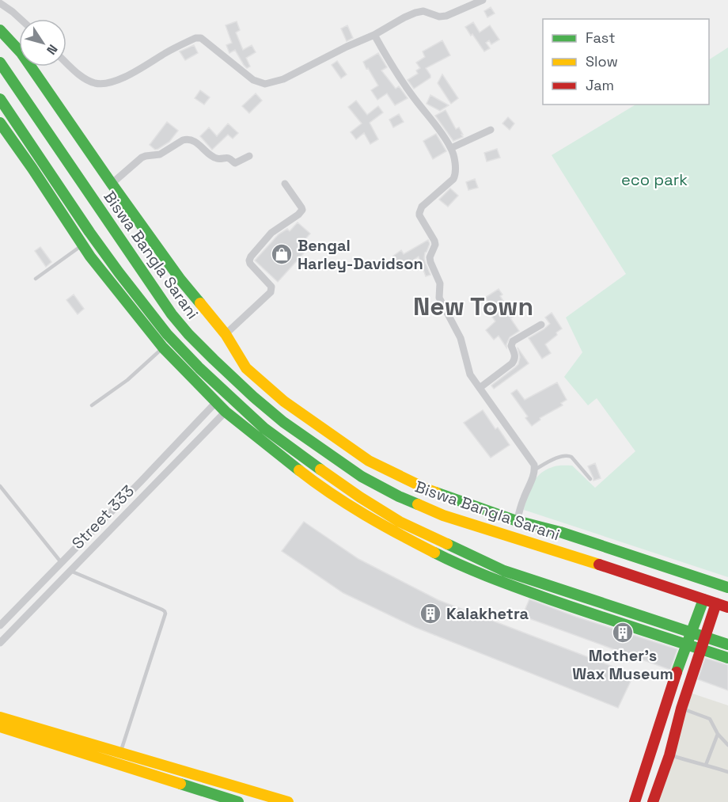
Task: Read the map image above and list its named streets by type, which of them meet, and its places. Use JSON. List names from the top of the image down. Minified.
{"streets":{"street":["Biswa Bangla Sarani","Street 333"]},"districts":["New Town"],"parks":["eco park"],"places":{"shop":["Bengal Harley-Davidson"],"building":["Kalakhetra","Mother's Wax Museum"]},"legend":["Fast","Slow","Jam"],"north":"bottom right"}
